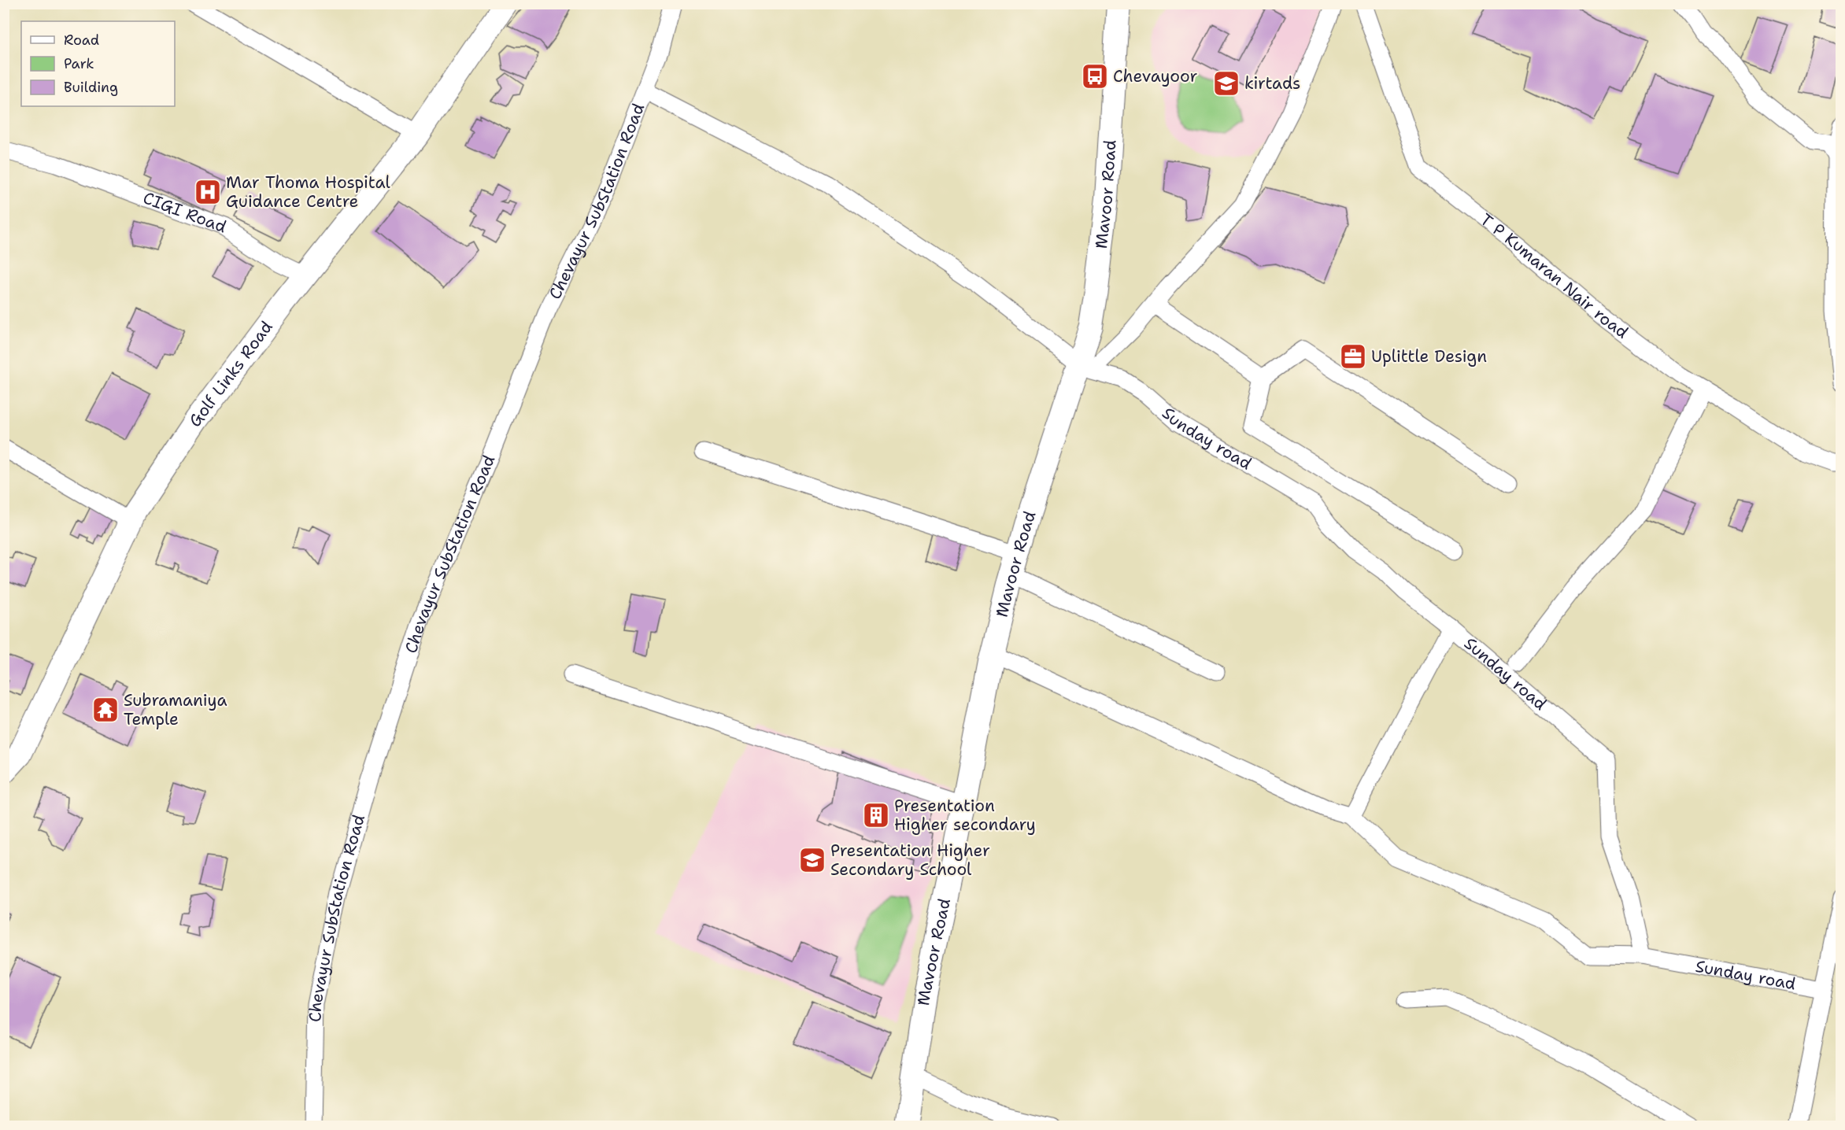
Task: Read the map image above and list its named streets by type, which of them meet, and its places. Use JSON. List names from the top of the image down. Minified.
{"streets":{"main road":["Mavoor Road","Golf Links Road"],"street":["Chevayur SubStation Road","CIGI Road","T P Kumaran Nair road","Sunday road"]},"crossings":[["Mavoor Road","Sunday road"],["CIGI Road","Golf Links Road"]],"places":{"bus stop":["Chevayoor"],"school or university":["kirtads","Presentation Higher Secondary School"],"hospital":["Mar Thoma Hospital Guidance Centre"],"office":["Uplittle Design"],"temple":["Subramaniya Temple"],"building":["Presentation Higher secondary"]},"legend":["Road","Park","Building"]}
